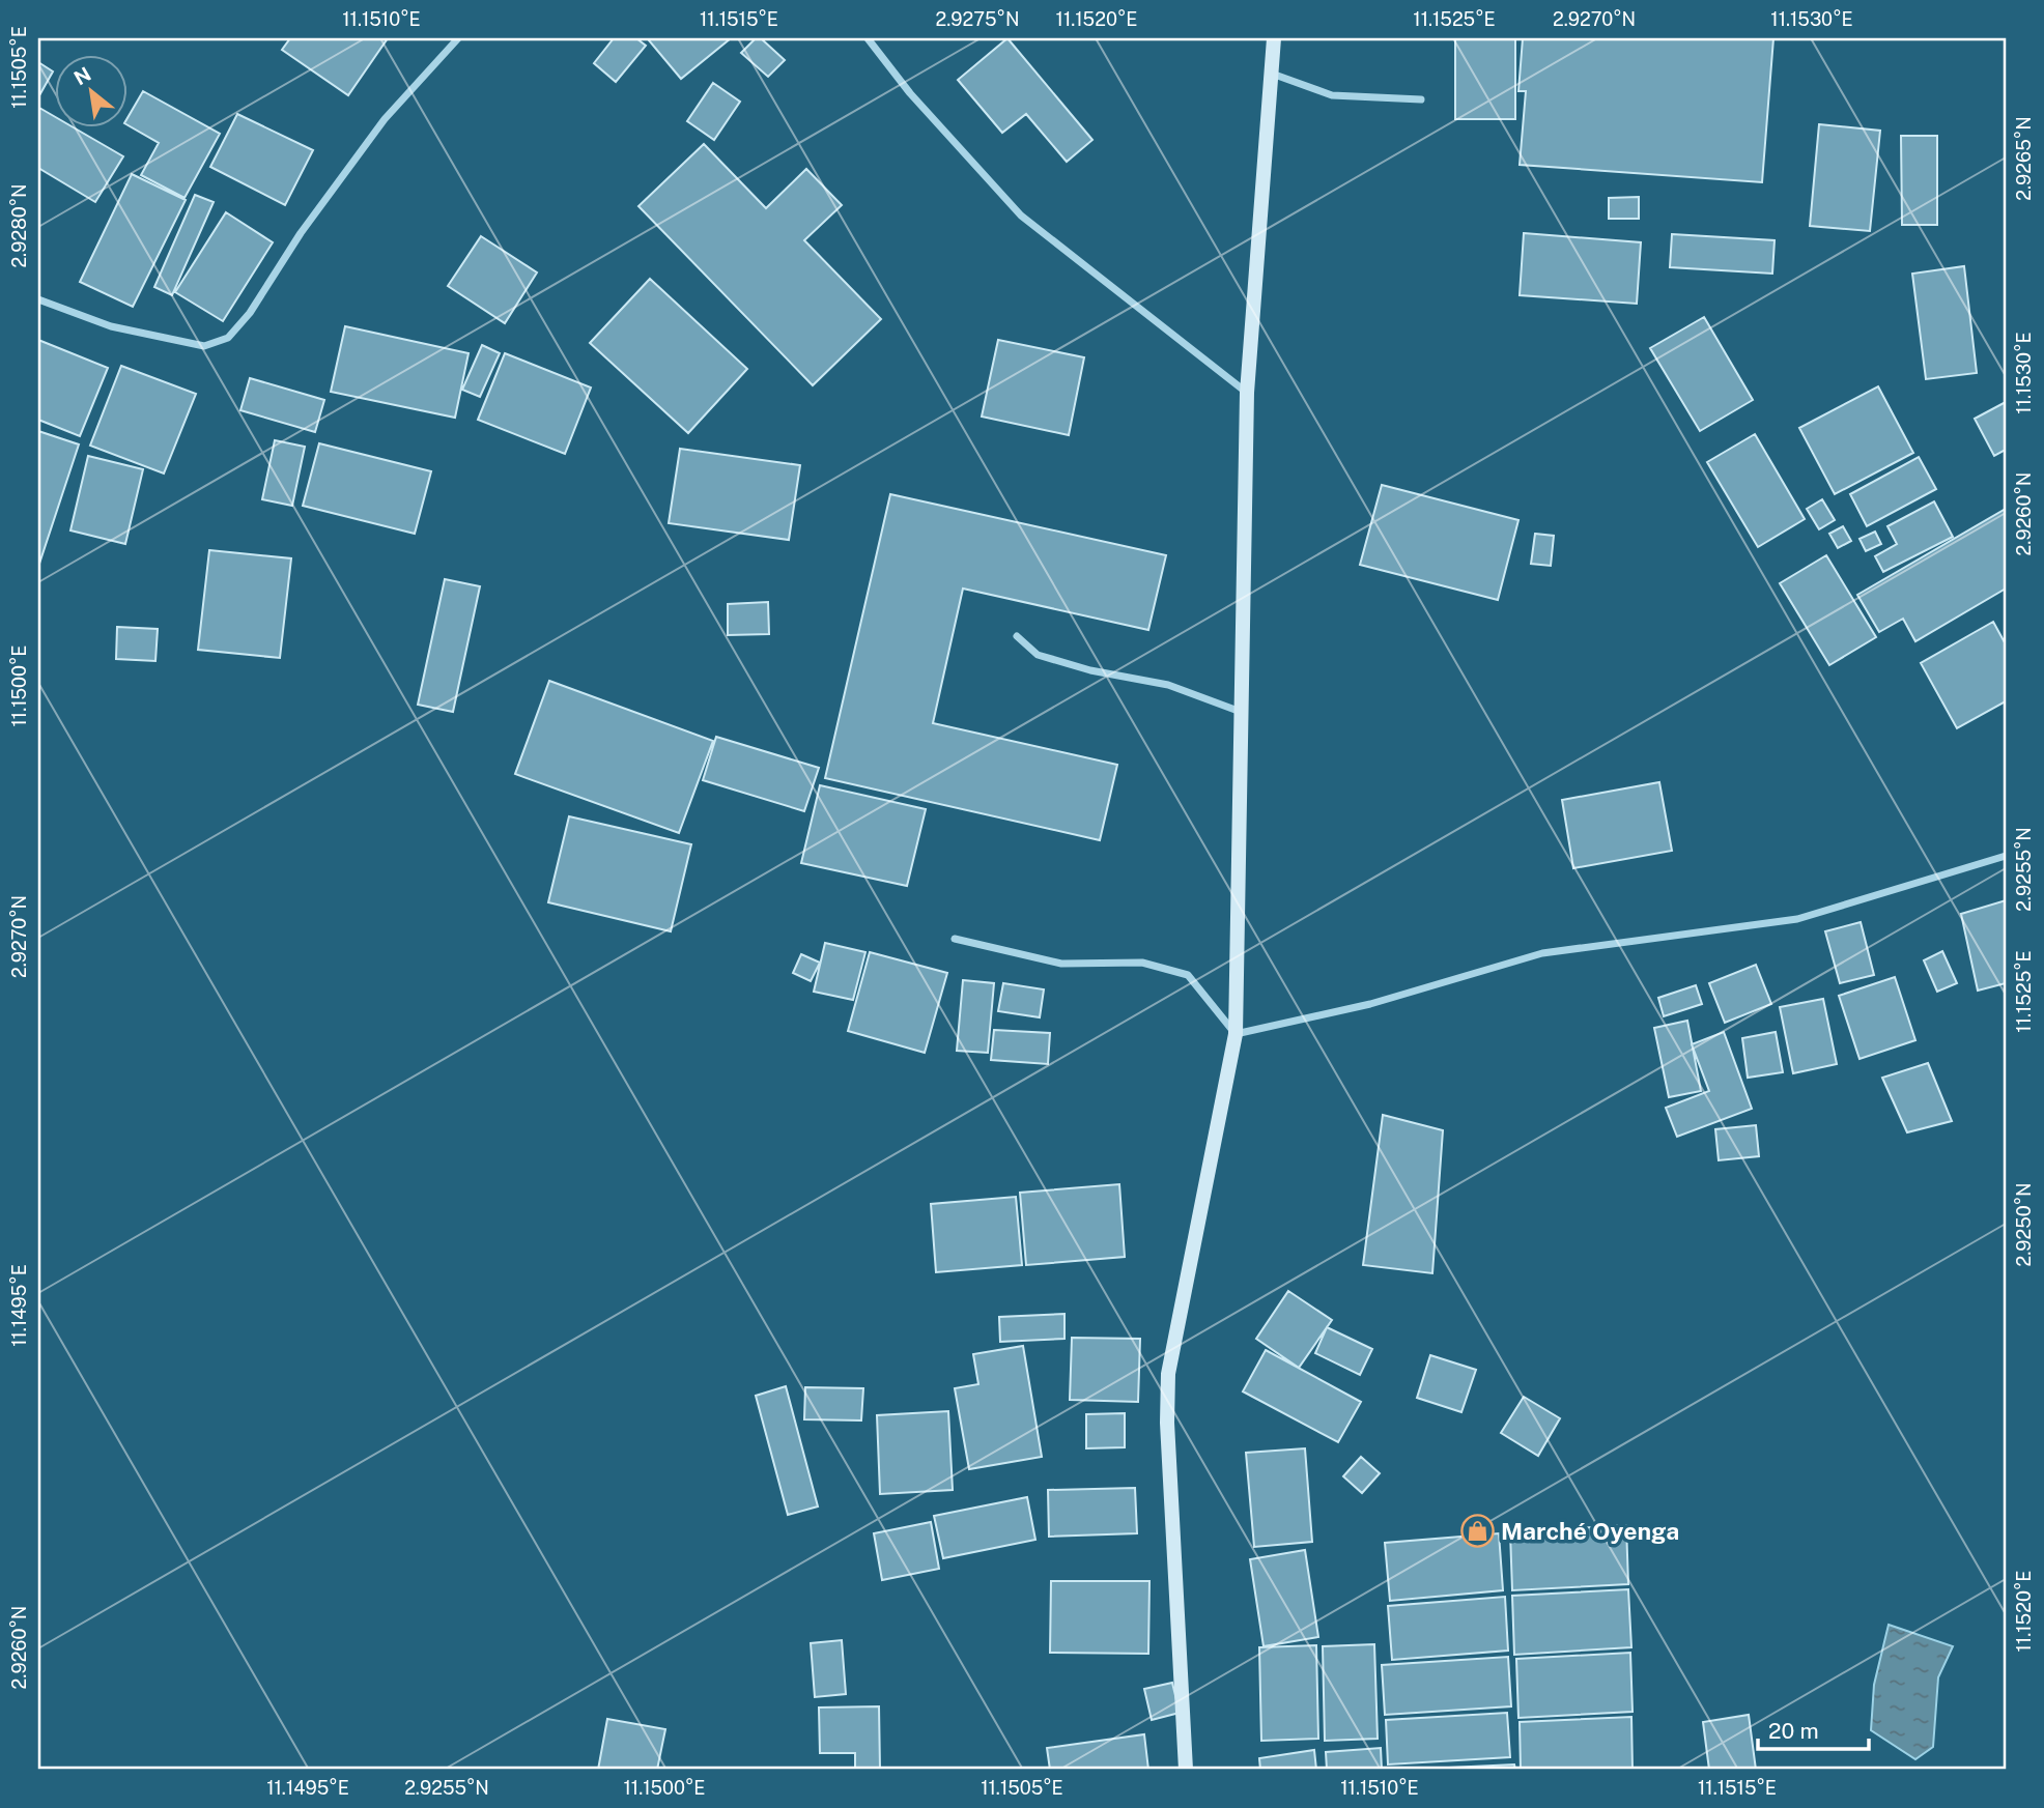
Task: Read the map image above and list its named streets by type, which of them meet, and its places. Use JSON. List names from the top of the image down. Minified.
{"places":{"shop":["Marché Oyenga"]},"scale_bar":"20 m","north":"top left","coordinates":["11.1510°E","11.1515°E","2.9275°N","11.1520°E","11.1525°E","2.9270°N","11.1530°E","11.1505°E","2.9265°N","2.9280°N","2.9260°N","11.1500°E","2.9255°N","2.9250°N","11.1495°E"]}
